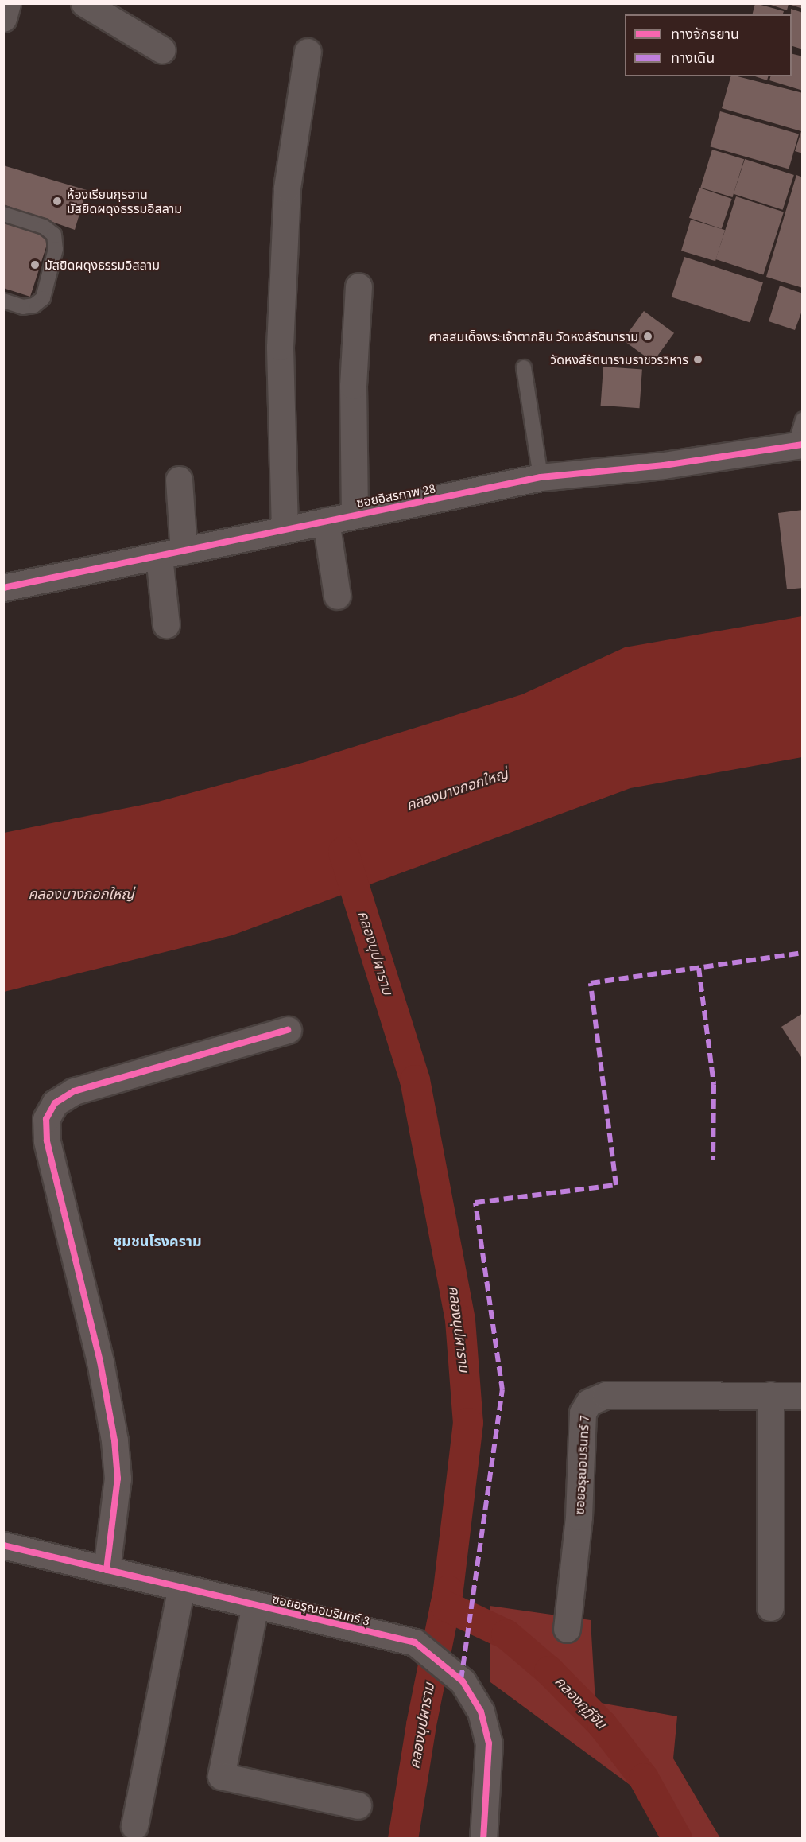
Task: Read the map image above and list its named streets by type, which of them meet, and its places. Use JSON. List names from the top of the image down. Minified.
{"streets":{"street":["ซอยอิสรภาพ 28","ซอยอรุณอมรินทร์ 7","ซอยอรุณอมรินทร์ 3"]},"districts":["ชุมชนโรงคราม"],"water":["คลองบางกอกใหญ่","คลองบุปผาราม","คลองกุฎีจีน"],"places":["ห้องเรียนกุรอาน มัสยิดผดุงธรรมอิสลาม","มัสยิดผดุงธรรมอิสลาม","ศาลสมเด็จพระเจ้าตากสิน วัดหงส์รัตนาราม","วัดหงส์รัตนารามราชวรวิหาร"],"legend":["ทางจักรยาน","ทางเดิน"]}
